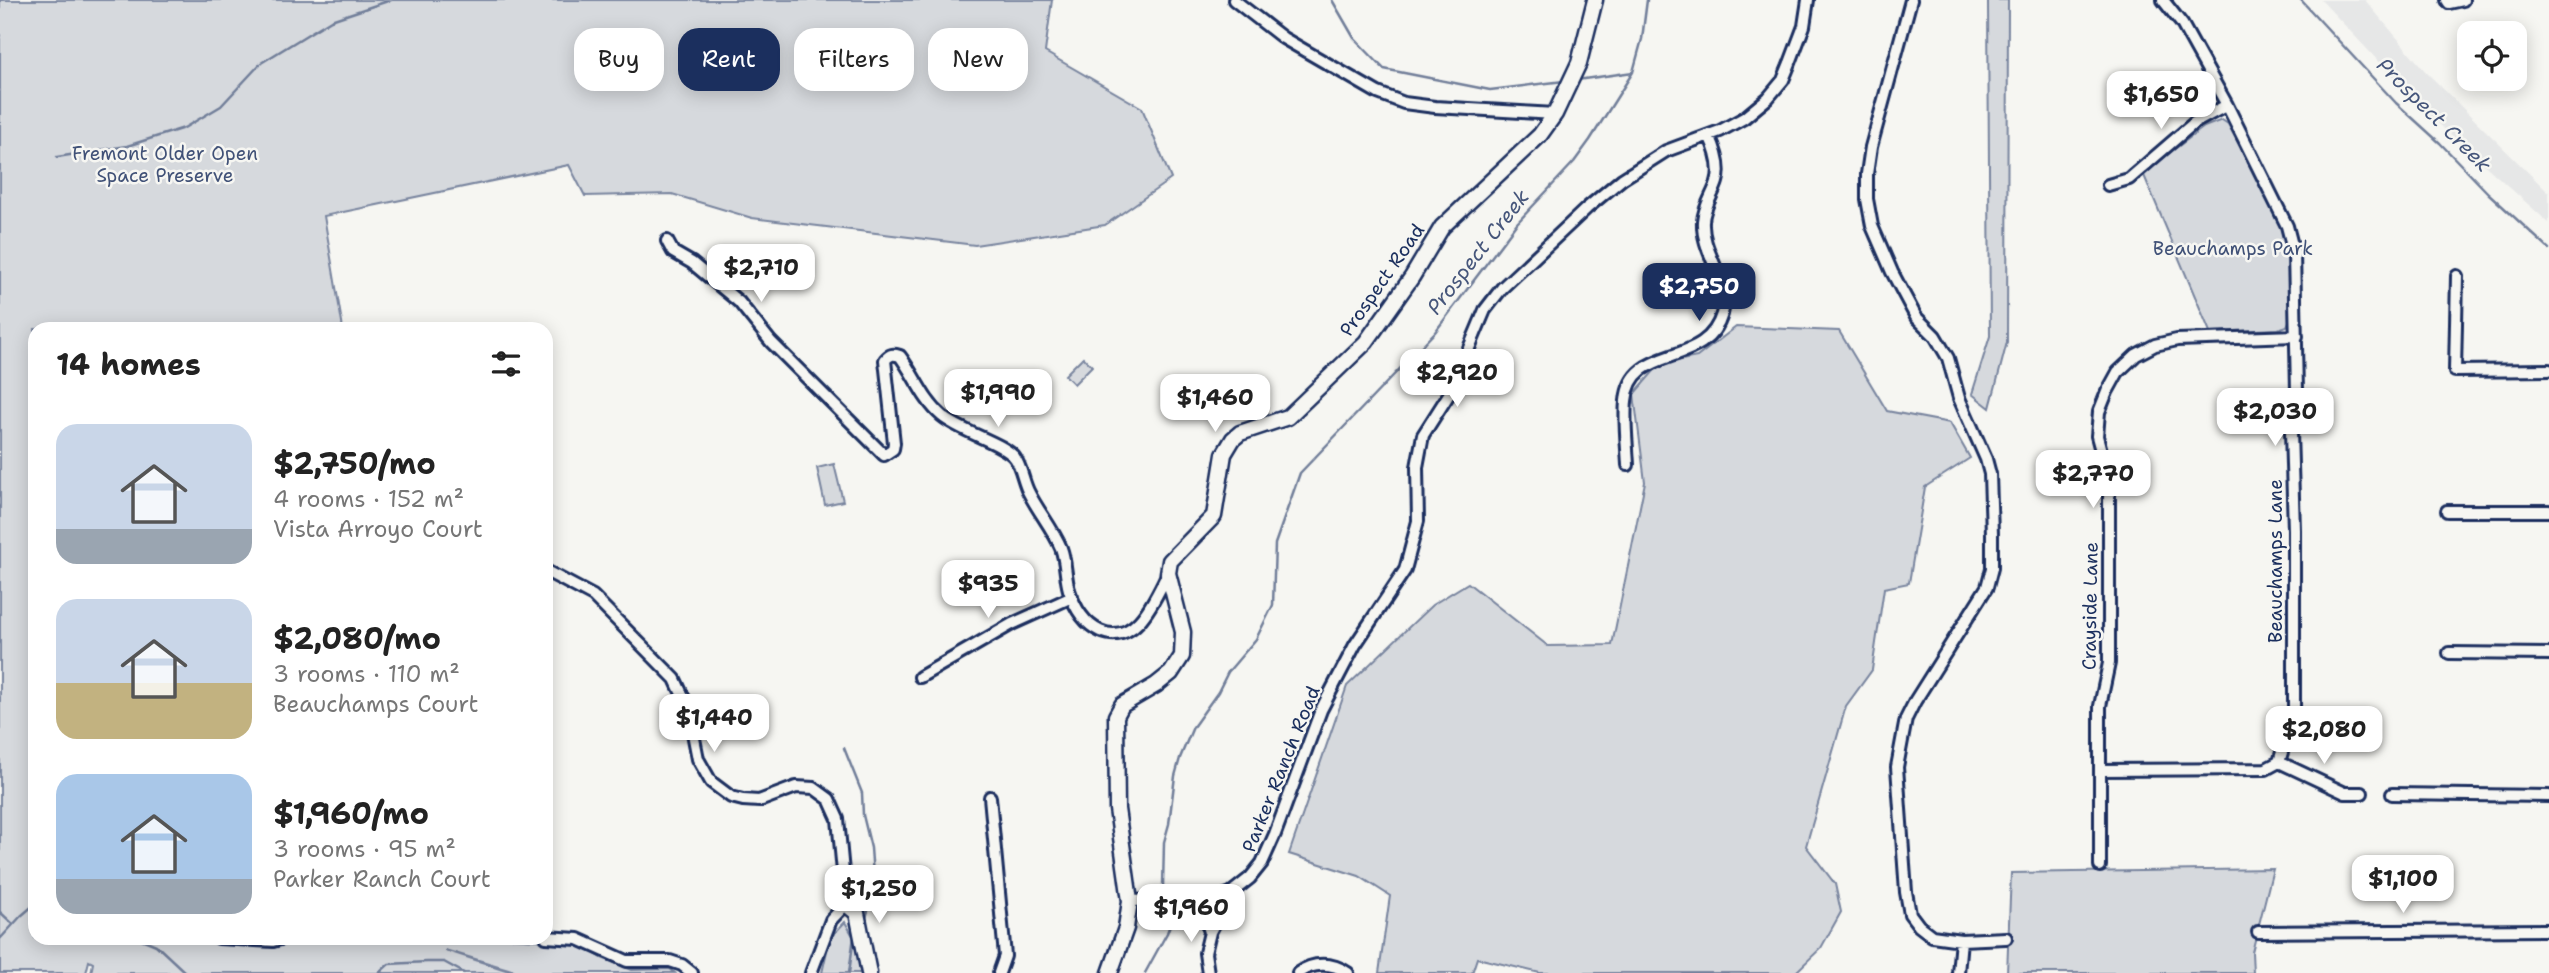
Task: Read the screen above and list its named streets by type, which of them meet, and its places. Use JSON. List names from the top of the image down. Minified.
{"streets":{"street":["Prospect Road","Beauchamps Lane","Crayside Lane","Parker Ranch Road"]},"crossings":[["Beauchamps Lane","Crayside Lane"]],"water":["Prospect Creek"],"parks":["Fremont Older Open Space Preserve","Beauchamps Park"],"page":{"chip":["Buy","Rent","Filters","New"],"price":["$1,650","$2,710","$2,750","$2,920","$1,990","$1,460","$2,030","$2,770","$935","$1,440","$2,080","$1,100","$1,250","$1,960"],"heading":"14 homes","list":[{"name":"$2,750/mo","note":"4 rooms · 152 m² · Vista Arroyo Court"},{"name":"$2,080/mo","note":"3 rooms · 110 m² · Beauchamps Court"},{"name":"$1,960/mo","note":"3 rooms · 95 m² · Parker Ranch Court"}]}}
